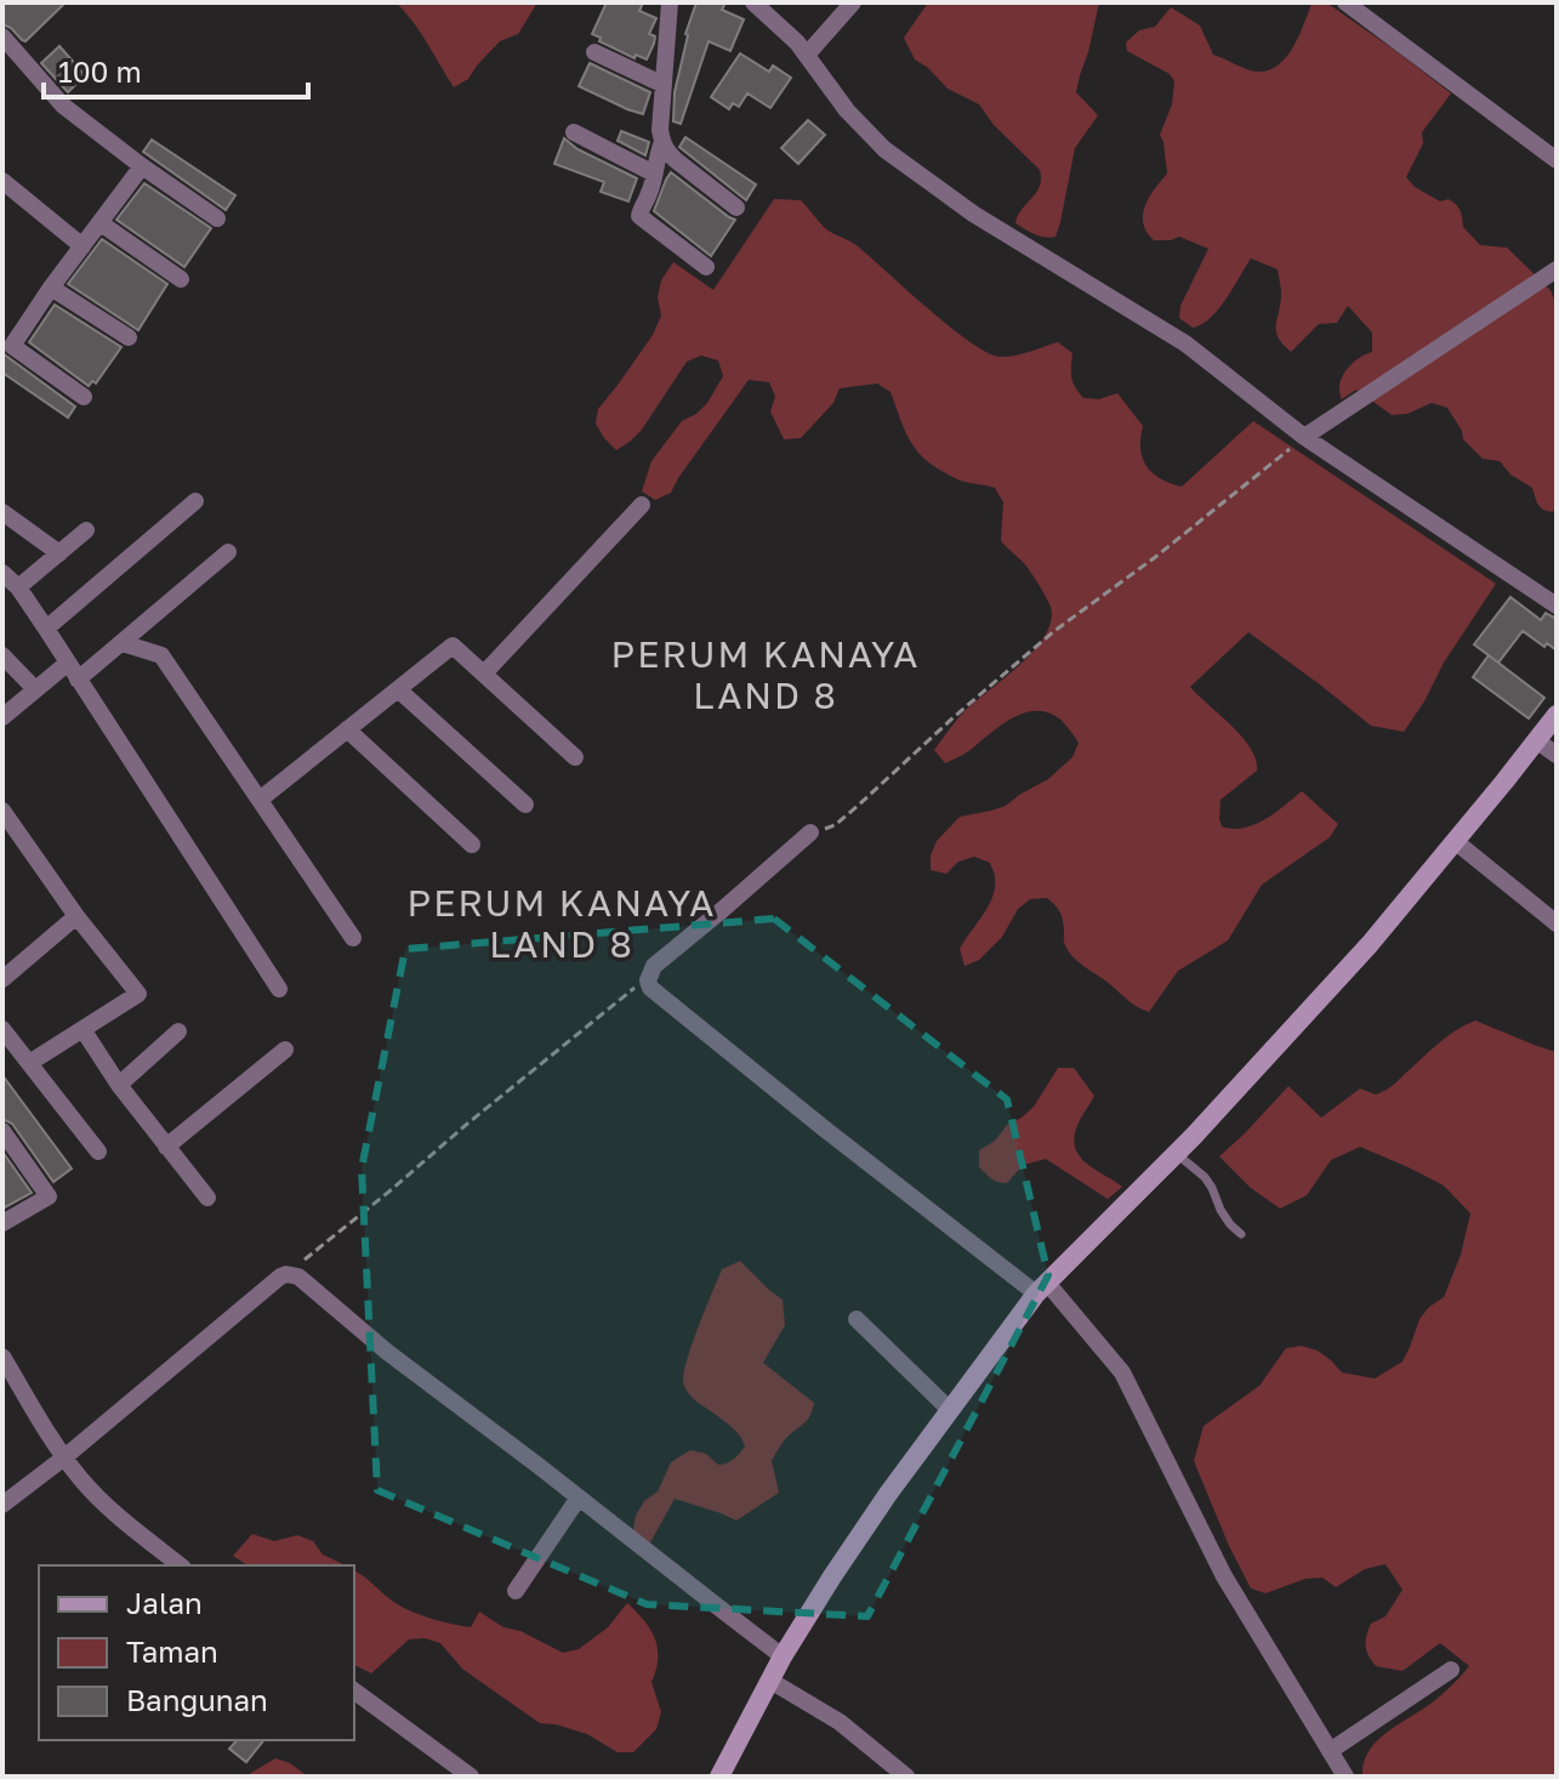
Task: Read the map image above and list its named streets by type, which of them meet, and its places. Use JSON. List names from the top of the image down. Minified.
{"districts":["PERUM KANAYA LAND 8","PERUM KANAYA LAND 8"],"legend":["Jalan","Taman","Bangunan"],"scale_bar":"100 m"}
